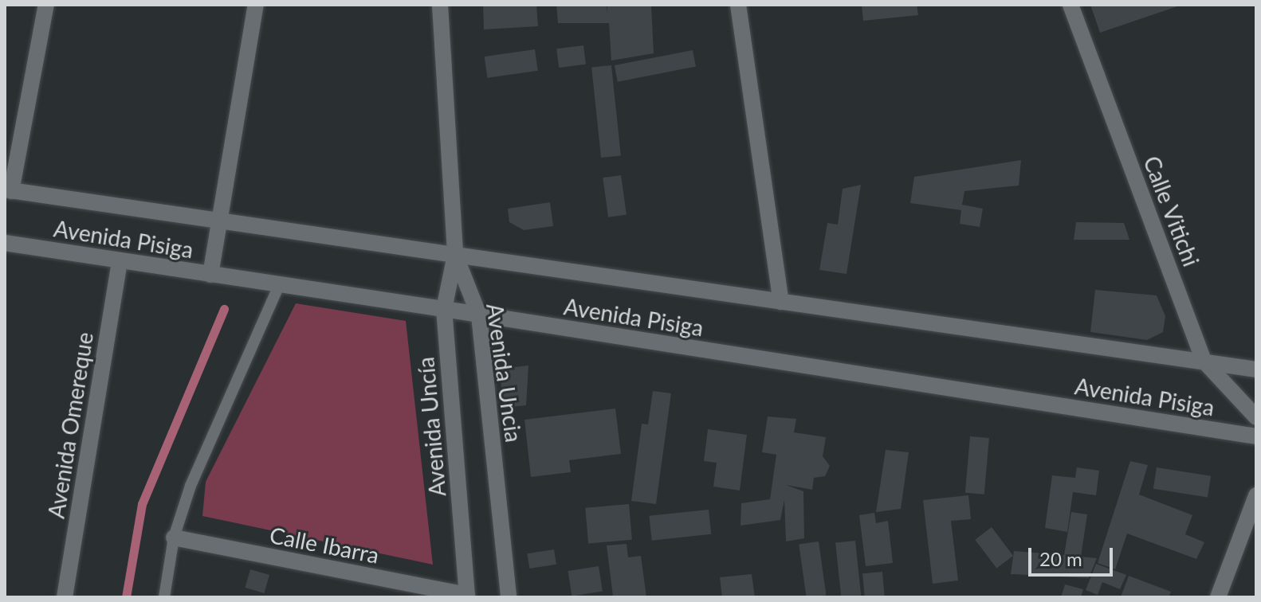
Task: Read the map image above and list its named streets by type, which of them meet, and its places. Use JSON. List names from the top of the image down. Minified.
{"streets":{"street":["Calle Vitichi","Avenida Pisiga","Avenida Uncia","Avenida Omereque","Avenida Uncía","Calle Ibarra"]},"crossings":[["Calle Vitichi","Avenida Pisiga"],["Avenida Pisiga","Avenida Uncia"],["Avenida Pisiga","Avenida Omereque"],["Avenida Pisiga","Avenida Uncía"],["Avenida Uncia","Avenida Uncía"],["Avenida Uncía","Calle Ibarra"]],"scale_bar":"20 m"}
